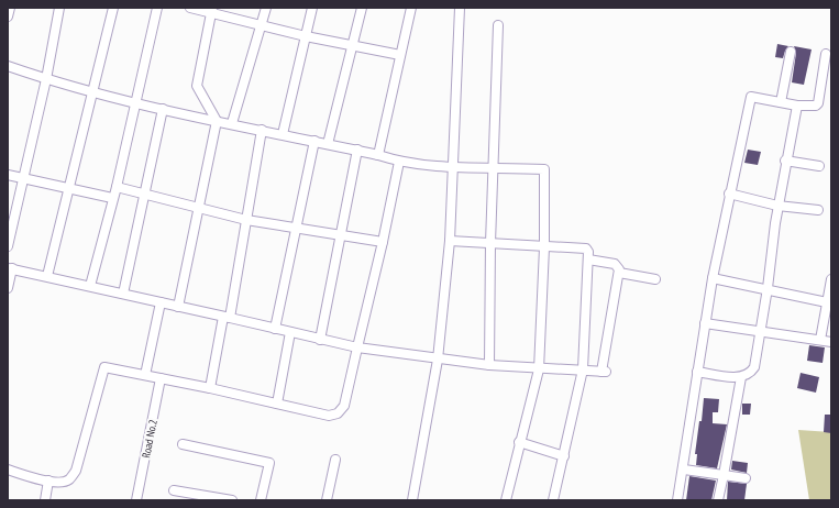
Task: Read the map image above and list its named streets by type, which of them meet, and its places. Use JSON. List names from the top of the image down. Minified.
{"streets":{"street":["Road No.2"]}}
